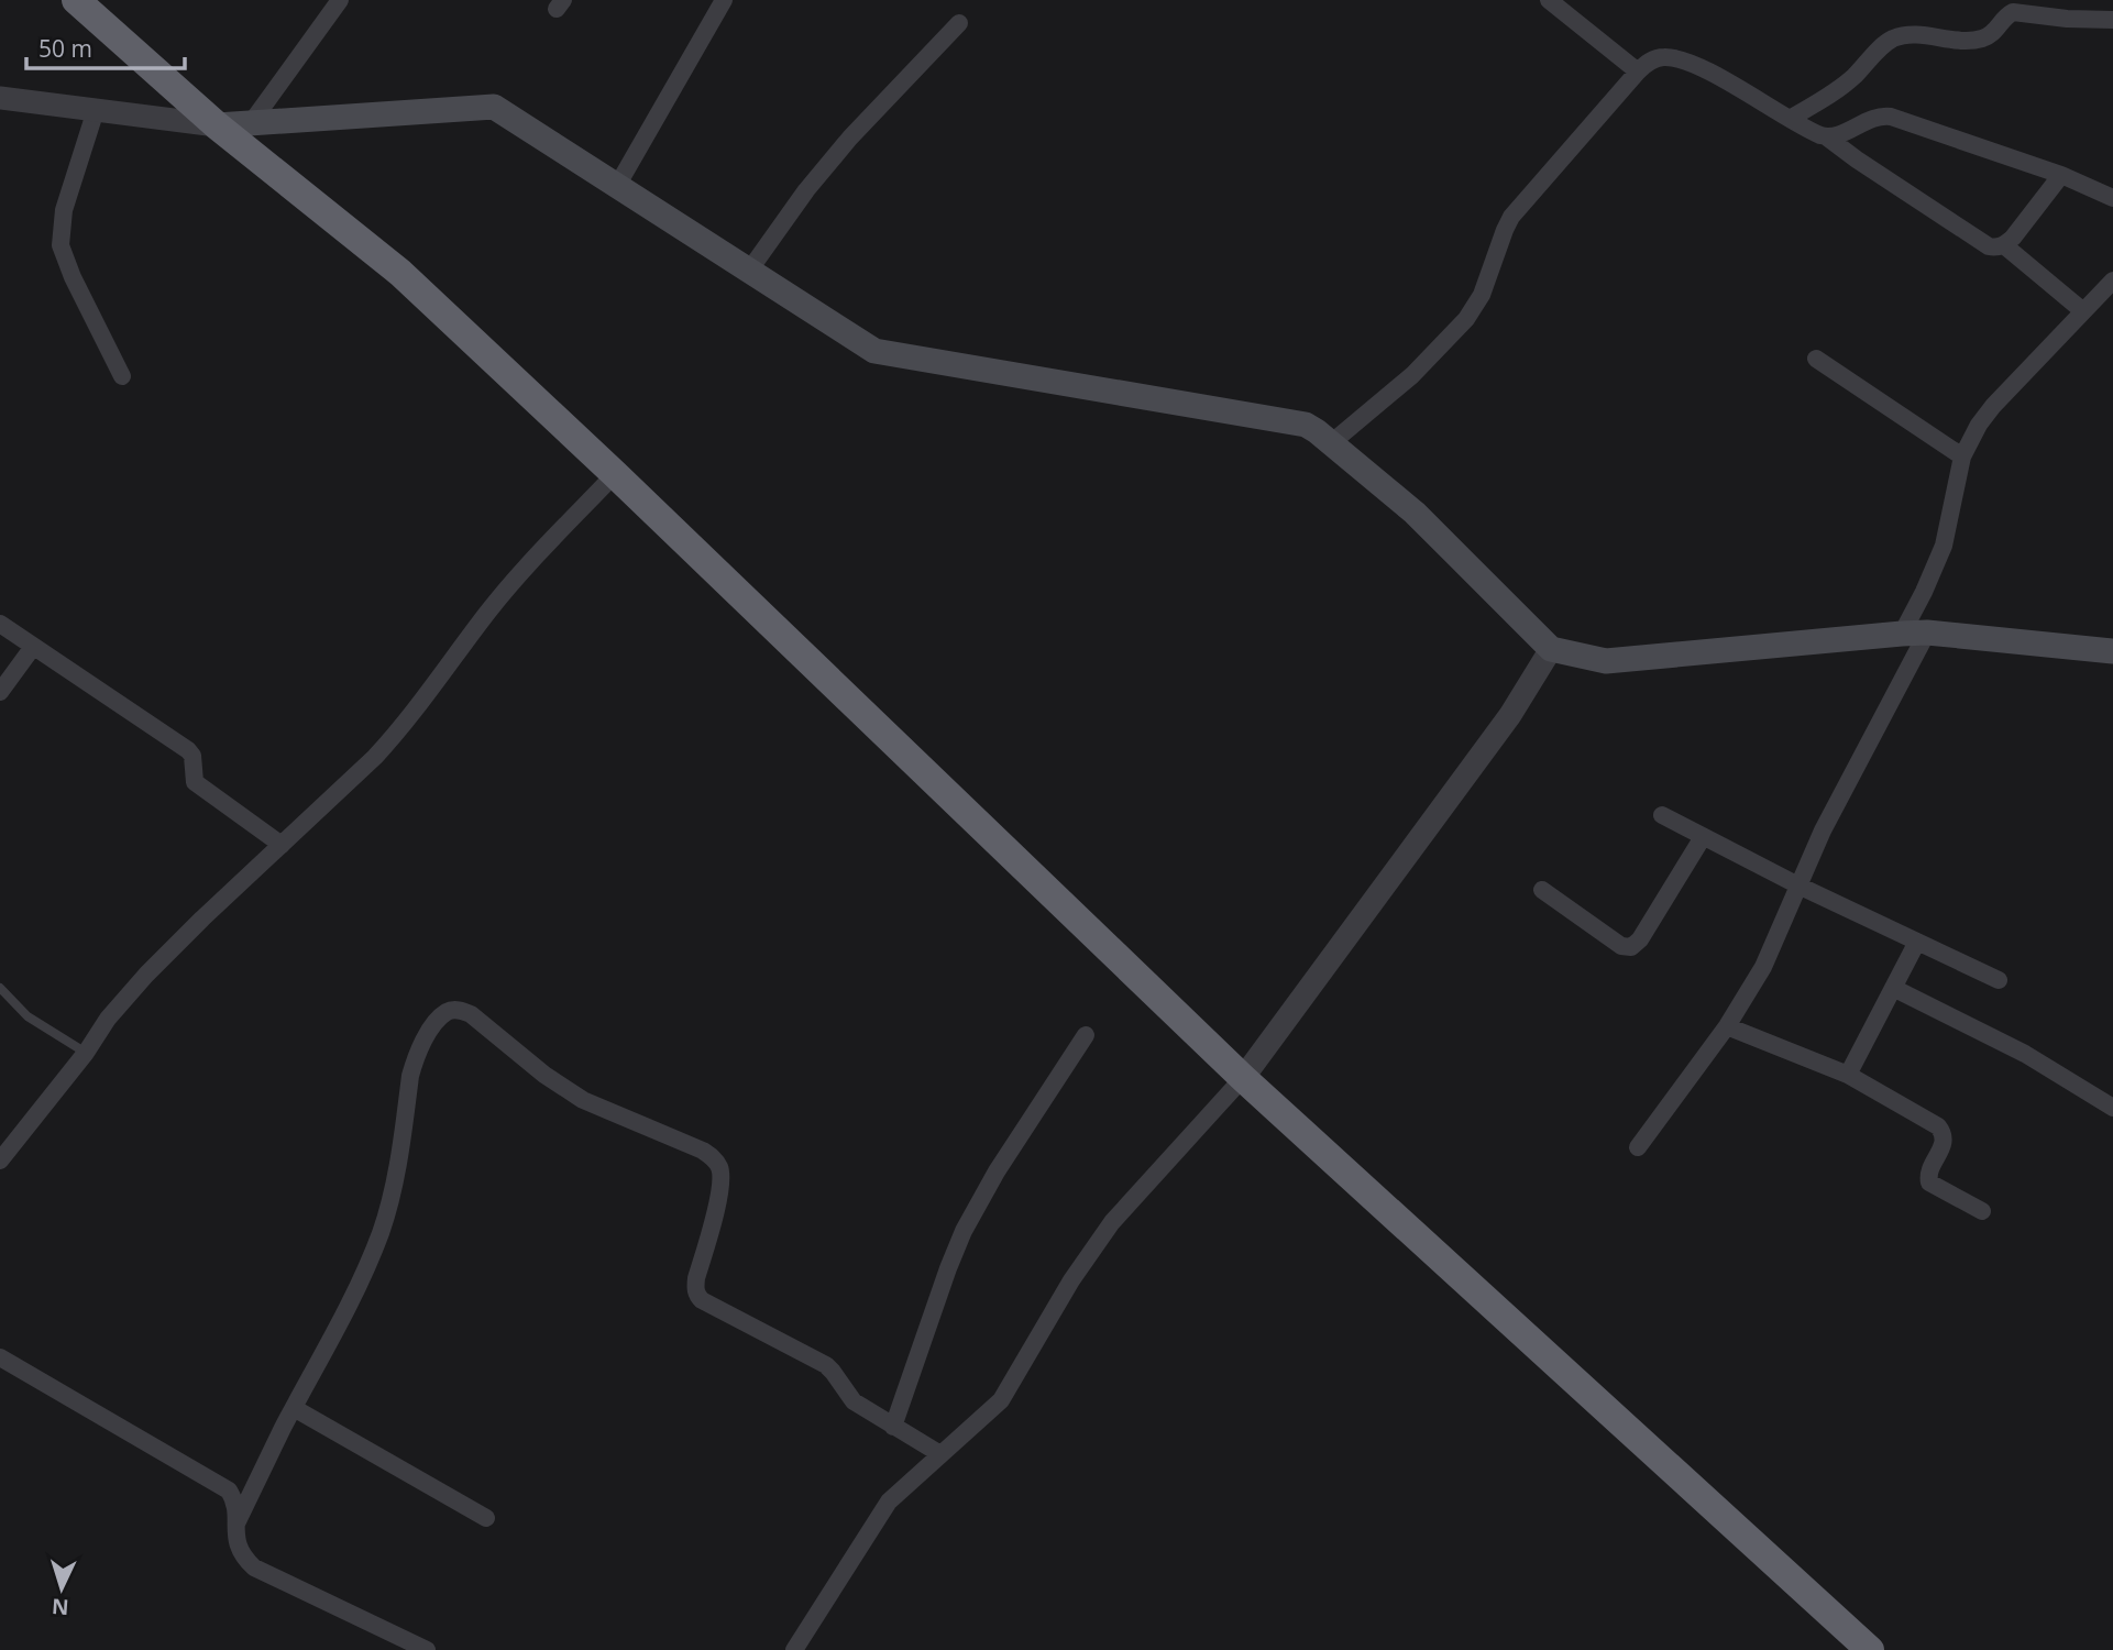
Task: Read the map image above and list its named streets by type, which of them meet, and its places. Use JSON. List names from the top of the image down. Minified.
{"scale_bar":"50 m","north":"bottom"}
